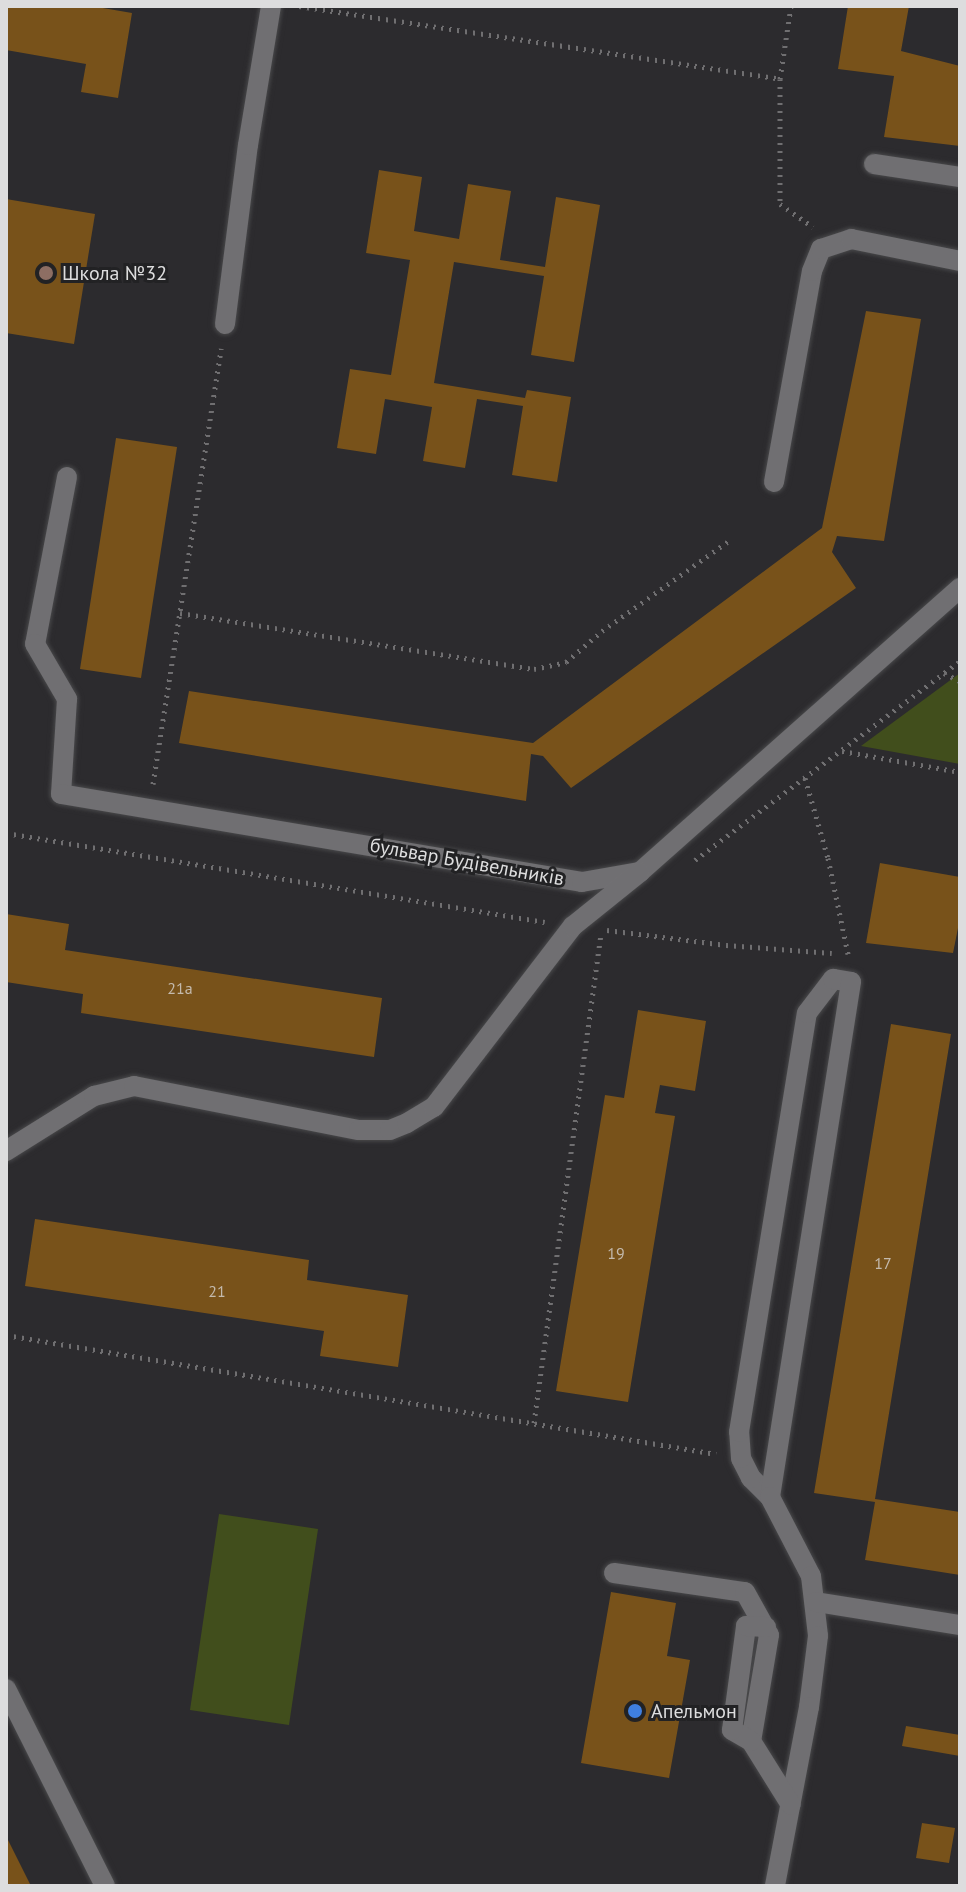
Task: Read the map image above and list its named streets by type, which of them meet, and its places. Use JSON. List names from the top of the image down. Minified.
{"streets":{"street":["бульвар Будівельників"]},"places":["Школа №32","Апельмон"],"house_numbers":["21а","19","17","21"]}
